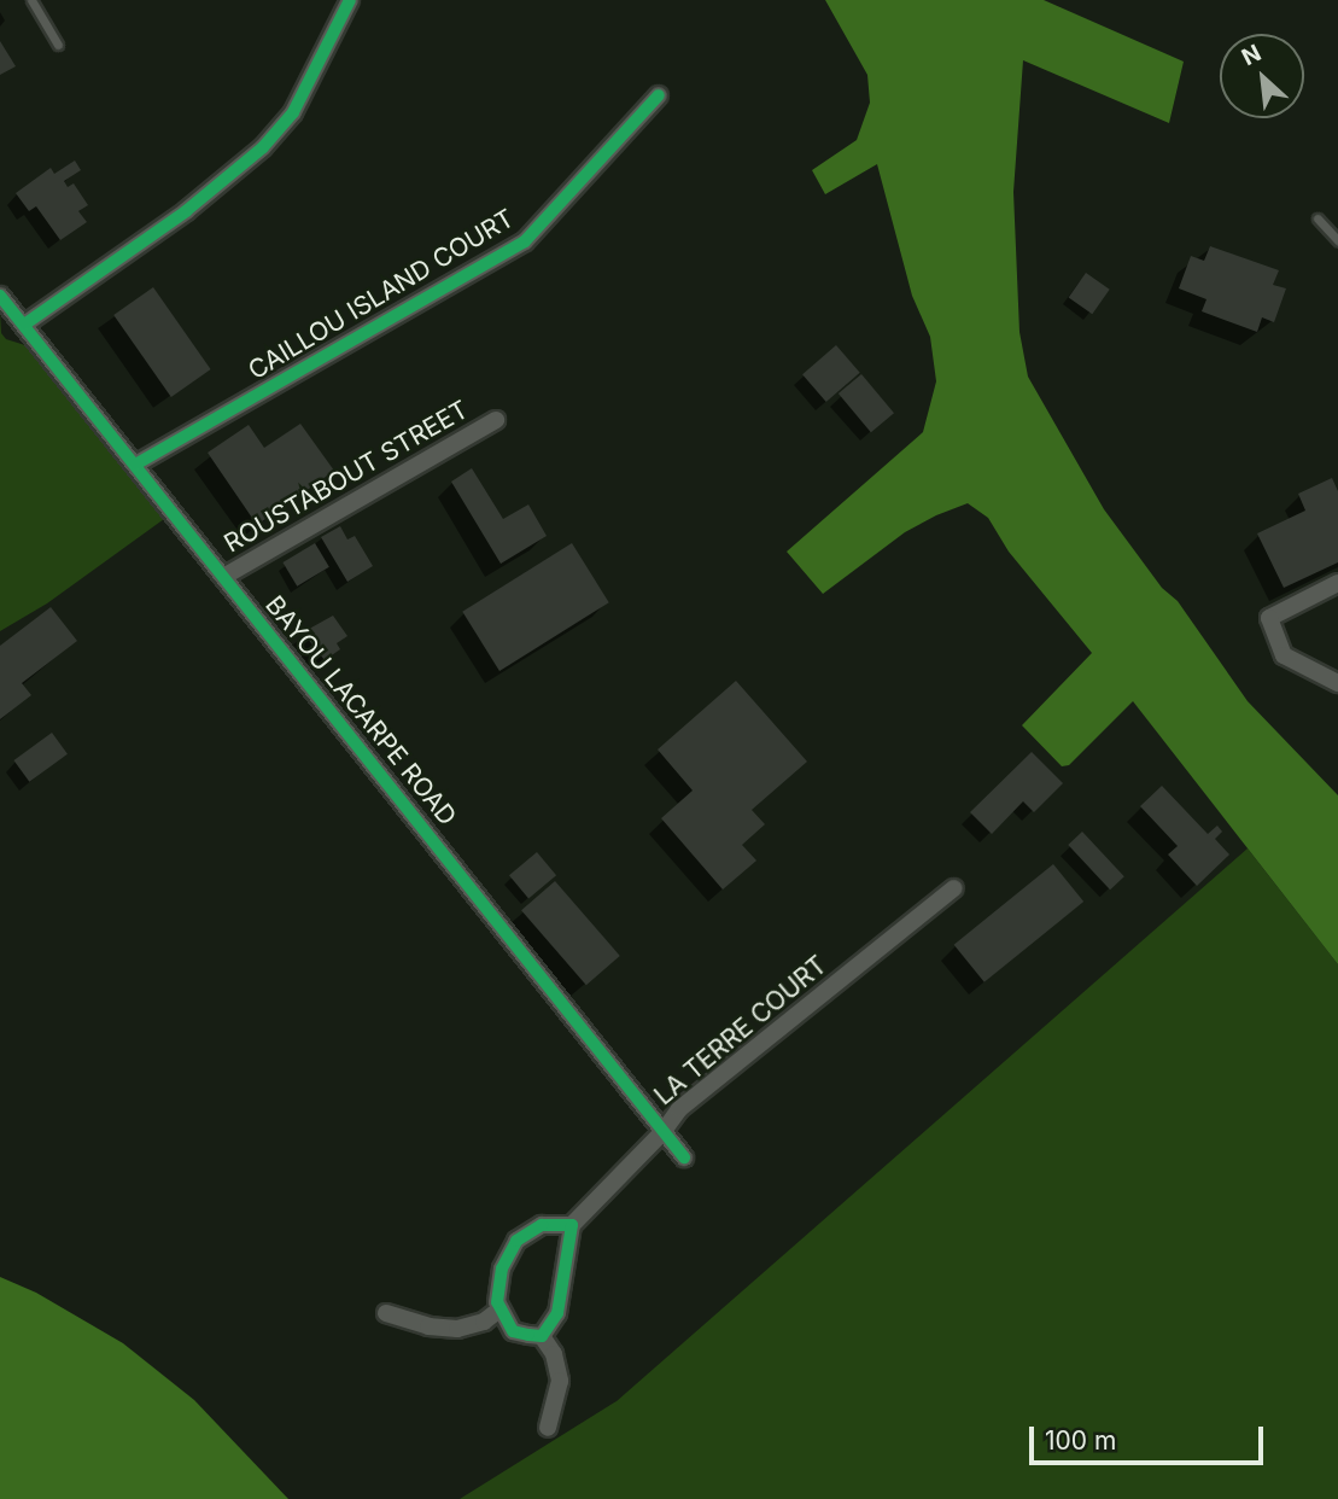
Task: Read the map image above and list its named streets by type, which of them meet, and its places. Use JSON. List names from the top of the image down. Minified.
{"streets":{"street":["CAILLOU ISLAND COURT","ROUSTABOUT STREET","BAYOU LACARPE ROAD","LA TERRE COURT"]},"crossings":[["CAILLOU ISLAND COURT","BAYOU LACARPE ROAD"],["ROUSTABOUT STREET","BAYOU LACARPE ROAD"],["BAYOU LACARPE ROAD","LA TERRE COURT"]],"scale_bar":"100 m","north":"top left"}
